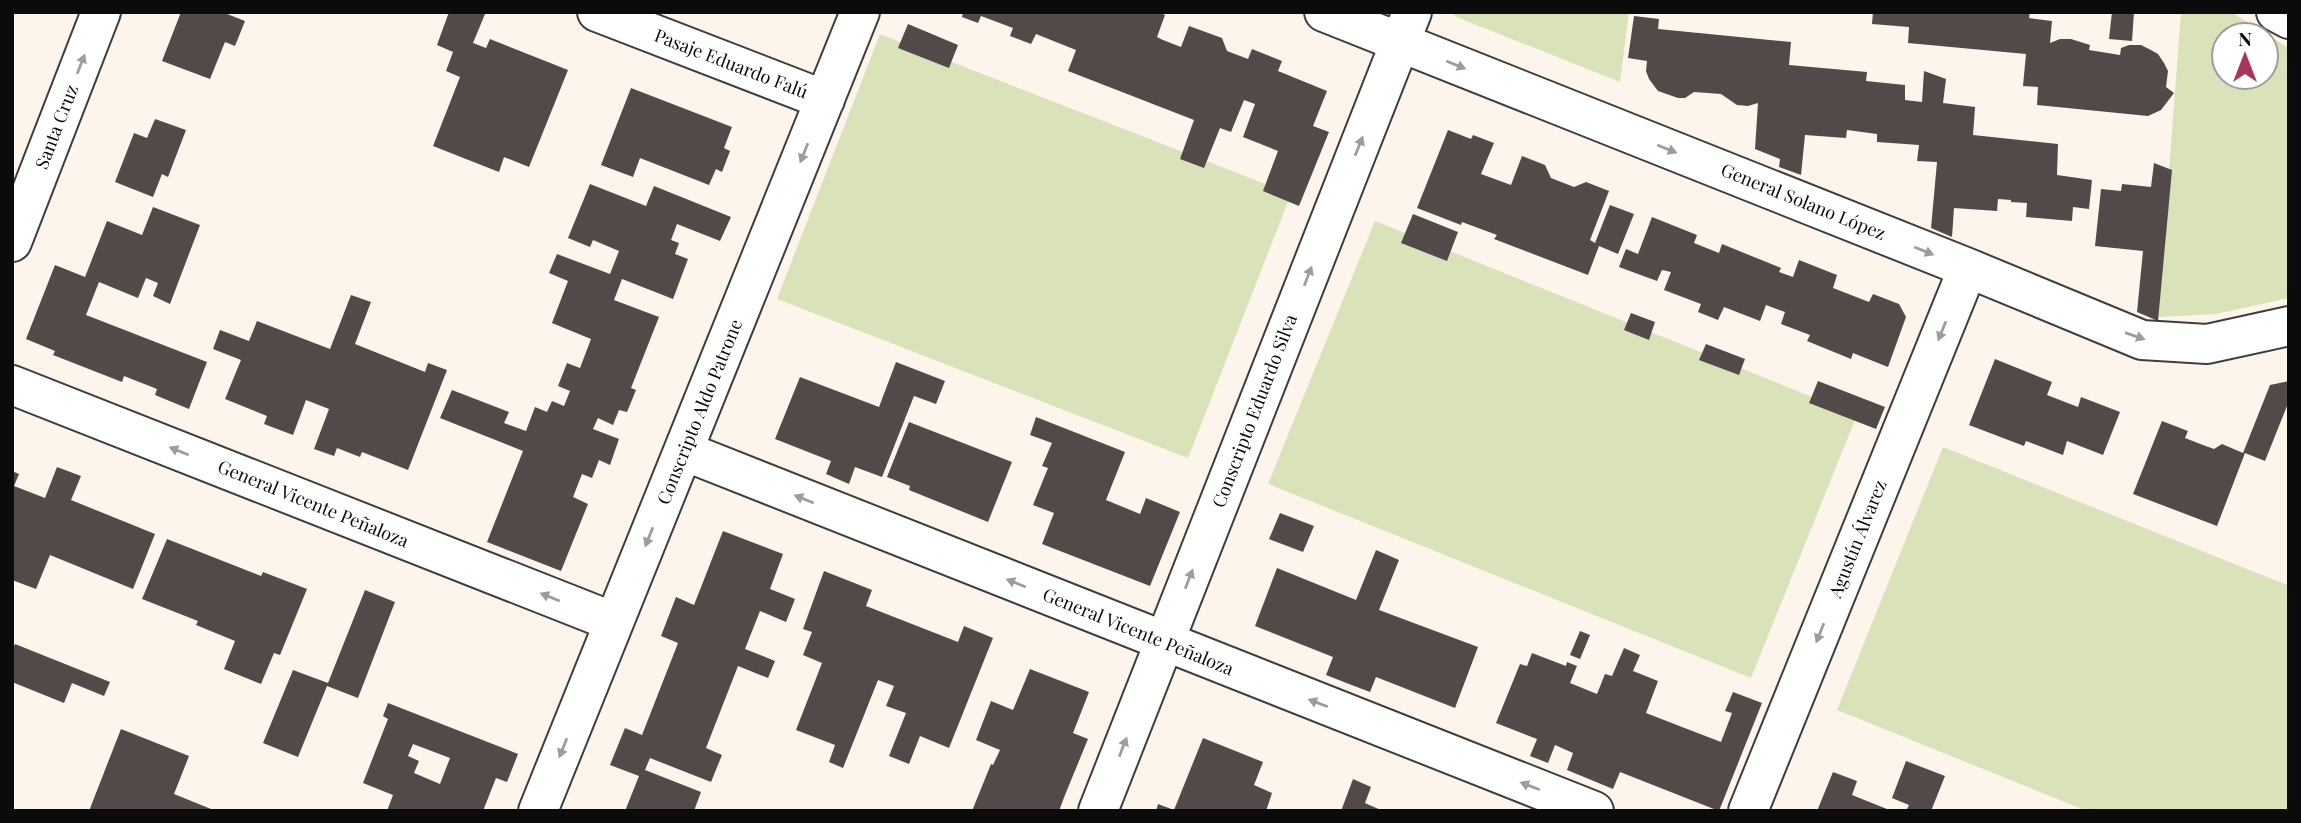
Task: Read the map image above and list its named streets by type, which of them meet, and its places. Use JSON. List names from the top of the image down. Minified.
{"streets":{"street":["Pasaje Eduardo Falú","Santa Cruz","General Solano López","Conscripto Eduardo Silva","Conscripto Aldo Patrone","General Vicente Peñaloza","Agustín Álvarez"]},"crossings":[["Pasaje Eduardo Falú","Conscripto Aldo Patrone"],["General Solano López","Conscripto Eduardo Silva"],["General Solano López","Agustín Álvarez"],["Conscripto Eduardo Silva","General Vicente Peñaloza"],["Conscripto Aldo Patrone","General Vicente Peñaloza"]],"one_way":["Santa Cruz","General Solano López","Conscripto Eduardo Silva","Conscripto Aldo Patrone","General Vicente Peñaloza","Agustín Álvarez"],"north":"top"}
